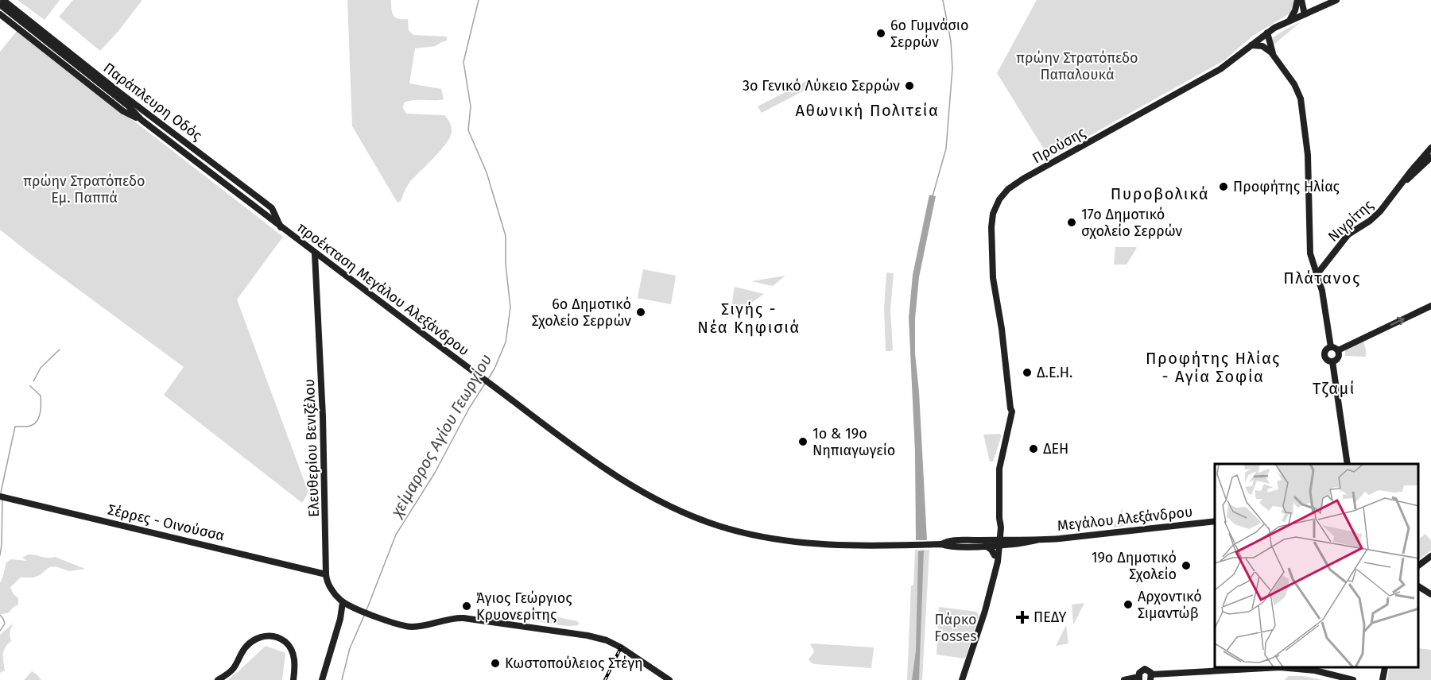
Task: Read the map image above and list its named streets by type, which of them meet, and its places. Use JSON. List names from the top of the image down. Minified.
{"streets":{"main road":["Παράπλευρη Οδός","Προύσης","Νιγρίτης","προέκταση Μεγάλου Αλεξάνδρου","Ελευθερίου Βενιζέλου","Μεγάλου Αλεξάνδρου","Σέρρες - Οινούσσα"]},"crossings":[["Παράπλευρη Οδός","προέκταση Μεγάλου Αλεξάνδρου"],["Προύσης","Μεγάλου Αλεξάνδρου"],["προέκταση Μεγάλου Αλεξάνδρου","Ελευθερίου Βενιζέλου"],["προέκταση Μεγάλου Αλεξάνδρου","Μεγάλου Αλεξάνδρου"],["Ελευθερίου Βενιζέλου","Σέρρες - Οινούσσα"]],"districts":["Αθωνική Πολιτεία","Πυροβολικά","Πλάτανος","Σιγής - Νέα Κηφισιά","Προφήτης Ηλίας - Αγία Σοφία","Τζαμί"],"water":["χείμαρρος Αγίου Γεωργίου"],"parks":["πρώην Στρατόπεδο Παπαλουκά","πρώην Στρατόπεδο Εμ. Παππά","Πάρκο Fosses"],"places":{"other":["6ο Γυμνάσιο Σερρών","3ο Γενικό Λύκειο Σερρών","Προφήτης Ηλίας","17ο Δημοτικό σχολείο Σερρών","6ο Δημοτικό Σχολείο Σερρών","Δ.Ε.Η.","1ο & 19ο Νηπιαγωγείο","ΔΕΗ","19ο Δημοτικό Σχολείο","Αρχοντικό Σιμαντώβ","Άγιος Γεώργιος Κρυονερίτης","Κωστοπούλειος Στέγη"],"health":["ΠΕΔΥ"]}}
